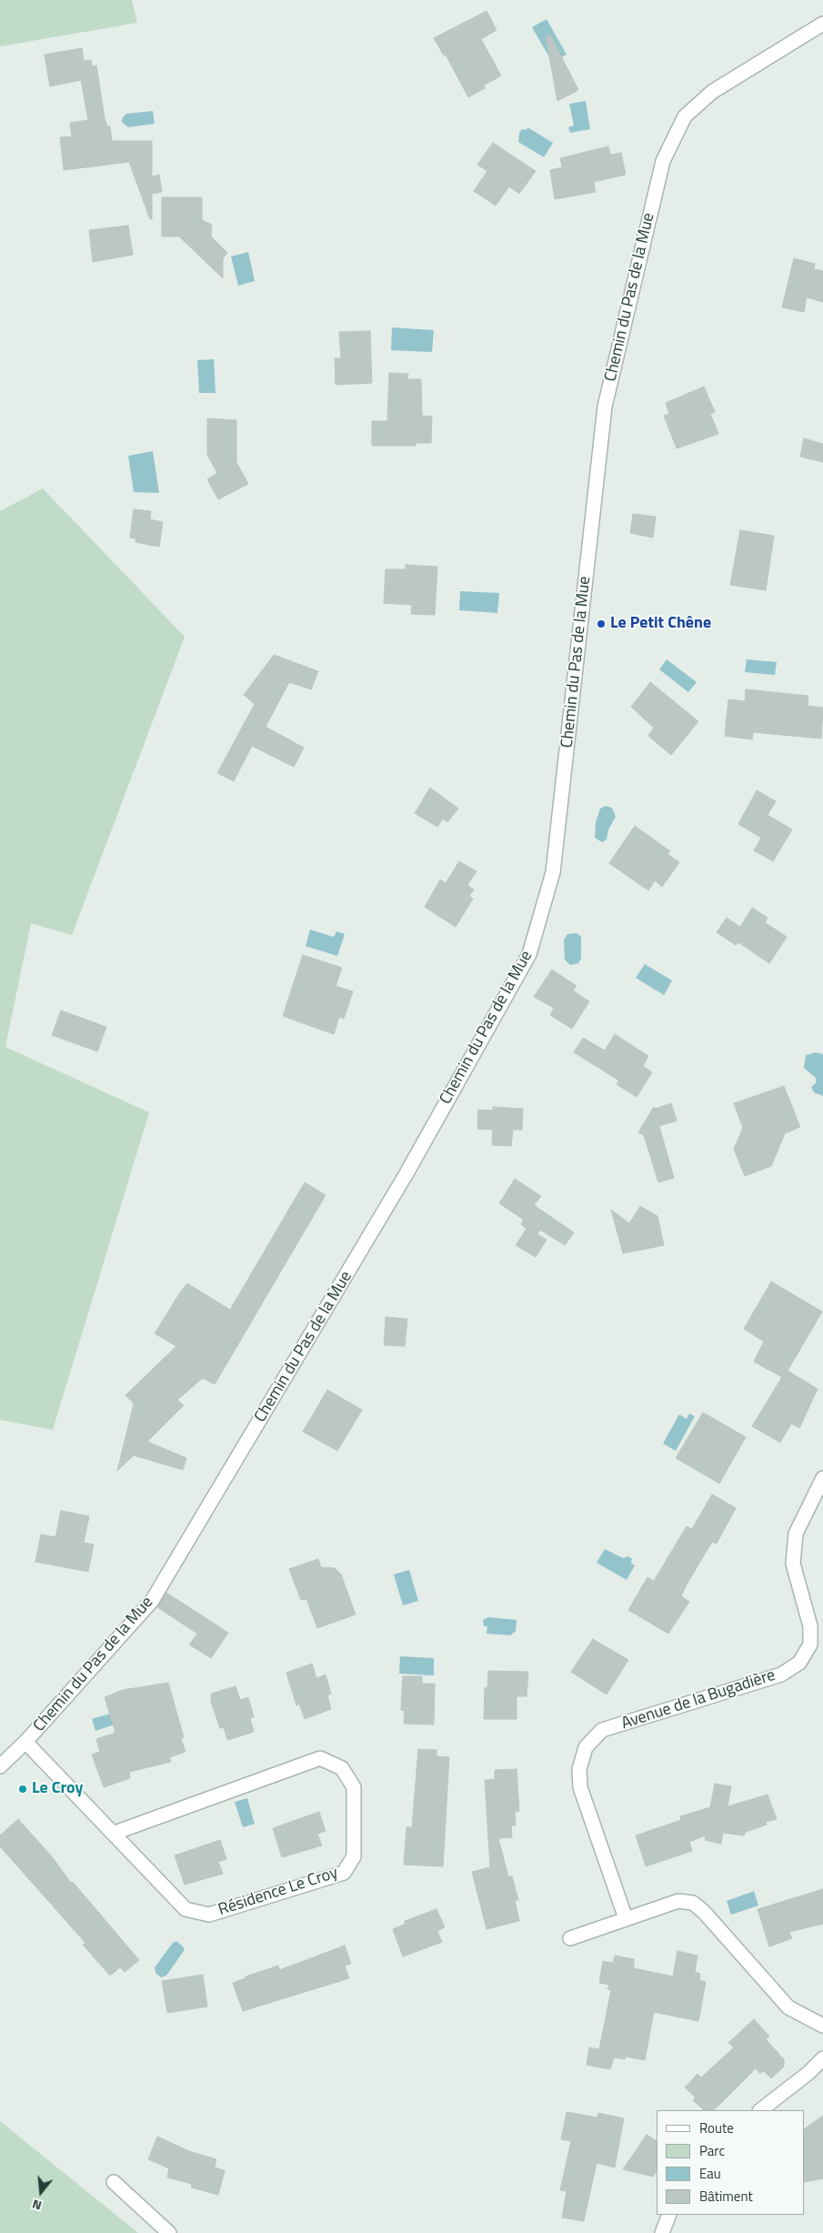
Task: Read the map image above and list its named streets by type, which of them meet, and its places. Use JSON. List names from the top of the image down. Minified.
{"streets":{"street":["Chemin du Pas de la Mue","Avenue de la Bugadière","Résidence Le Croy"]},"crossings":[["Chemin du Pas de la Mue","Résidence Le Croy"]],"places":["Le Petit Chêne","Le Croy"],"legend":["Route","Parc","Eau","Bâtiment"],"north":"bottom"}
